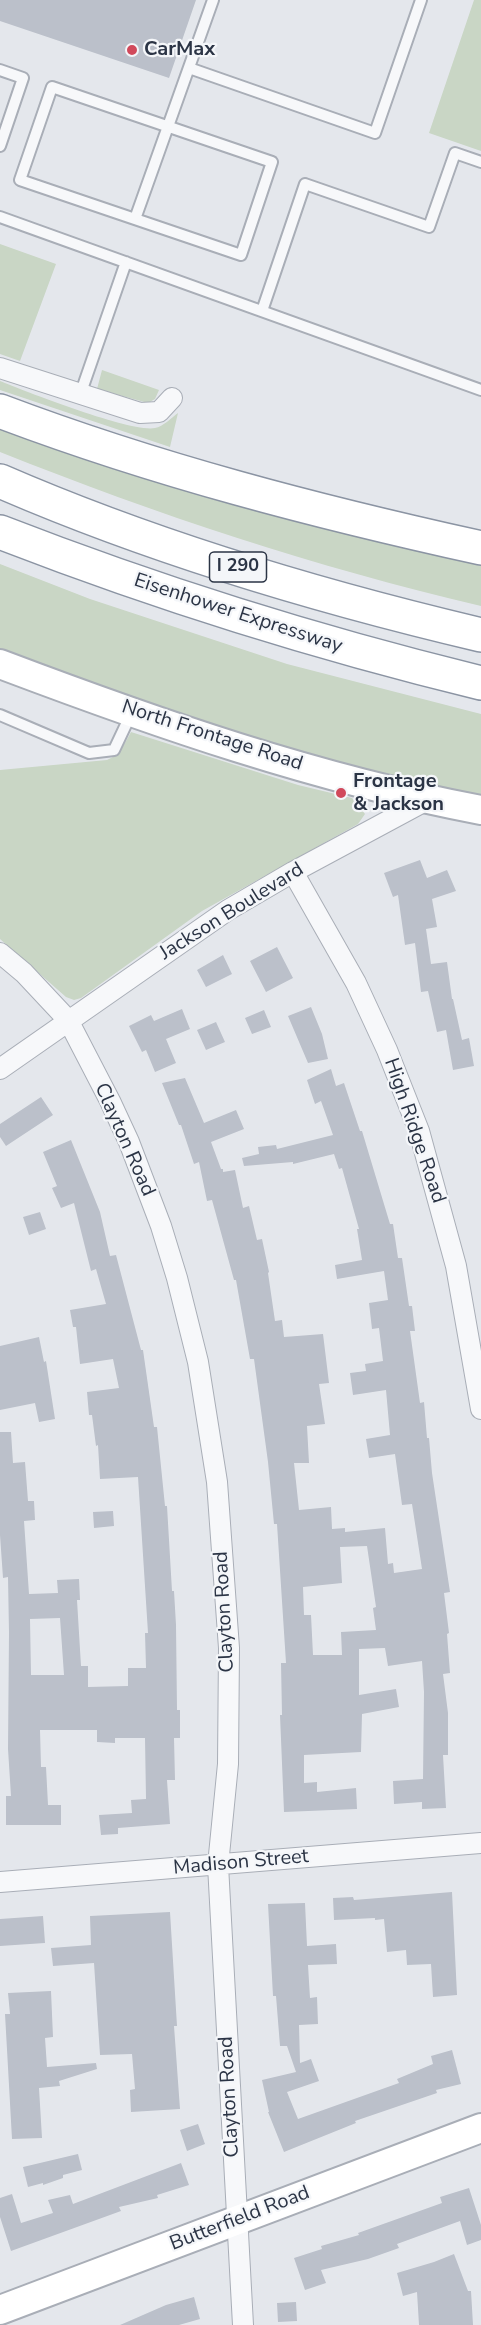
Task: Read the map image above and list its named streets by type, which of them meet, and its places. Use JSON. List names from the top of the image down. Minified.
{"streets":{"highway":["I 290","Eisenhower Expressway"],"main road":["North Frontage Road","Butterfield Road"],"street":["Jackson Boulevard","High Ridge Road","Clayton Road","Madison Street"]},"crossings":[["North Frontage Road","Jackson Boulevard"],["Jackson Boulevard","High Ridge Road"],["Jackson Boulevard","Clayton Road"],["Clayton Road","Madison Street"],["Clayton Road","Butterfield Road"]],"places":["CarMax","Frontage & Jackson"]}
